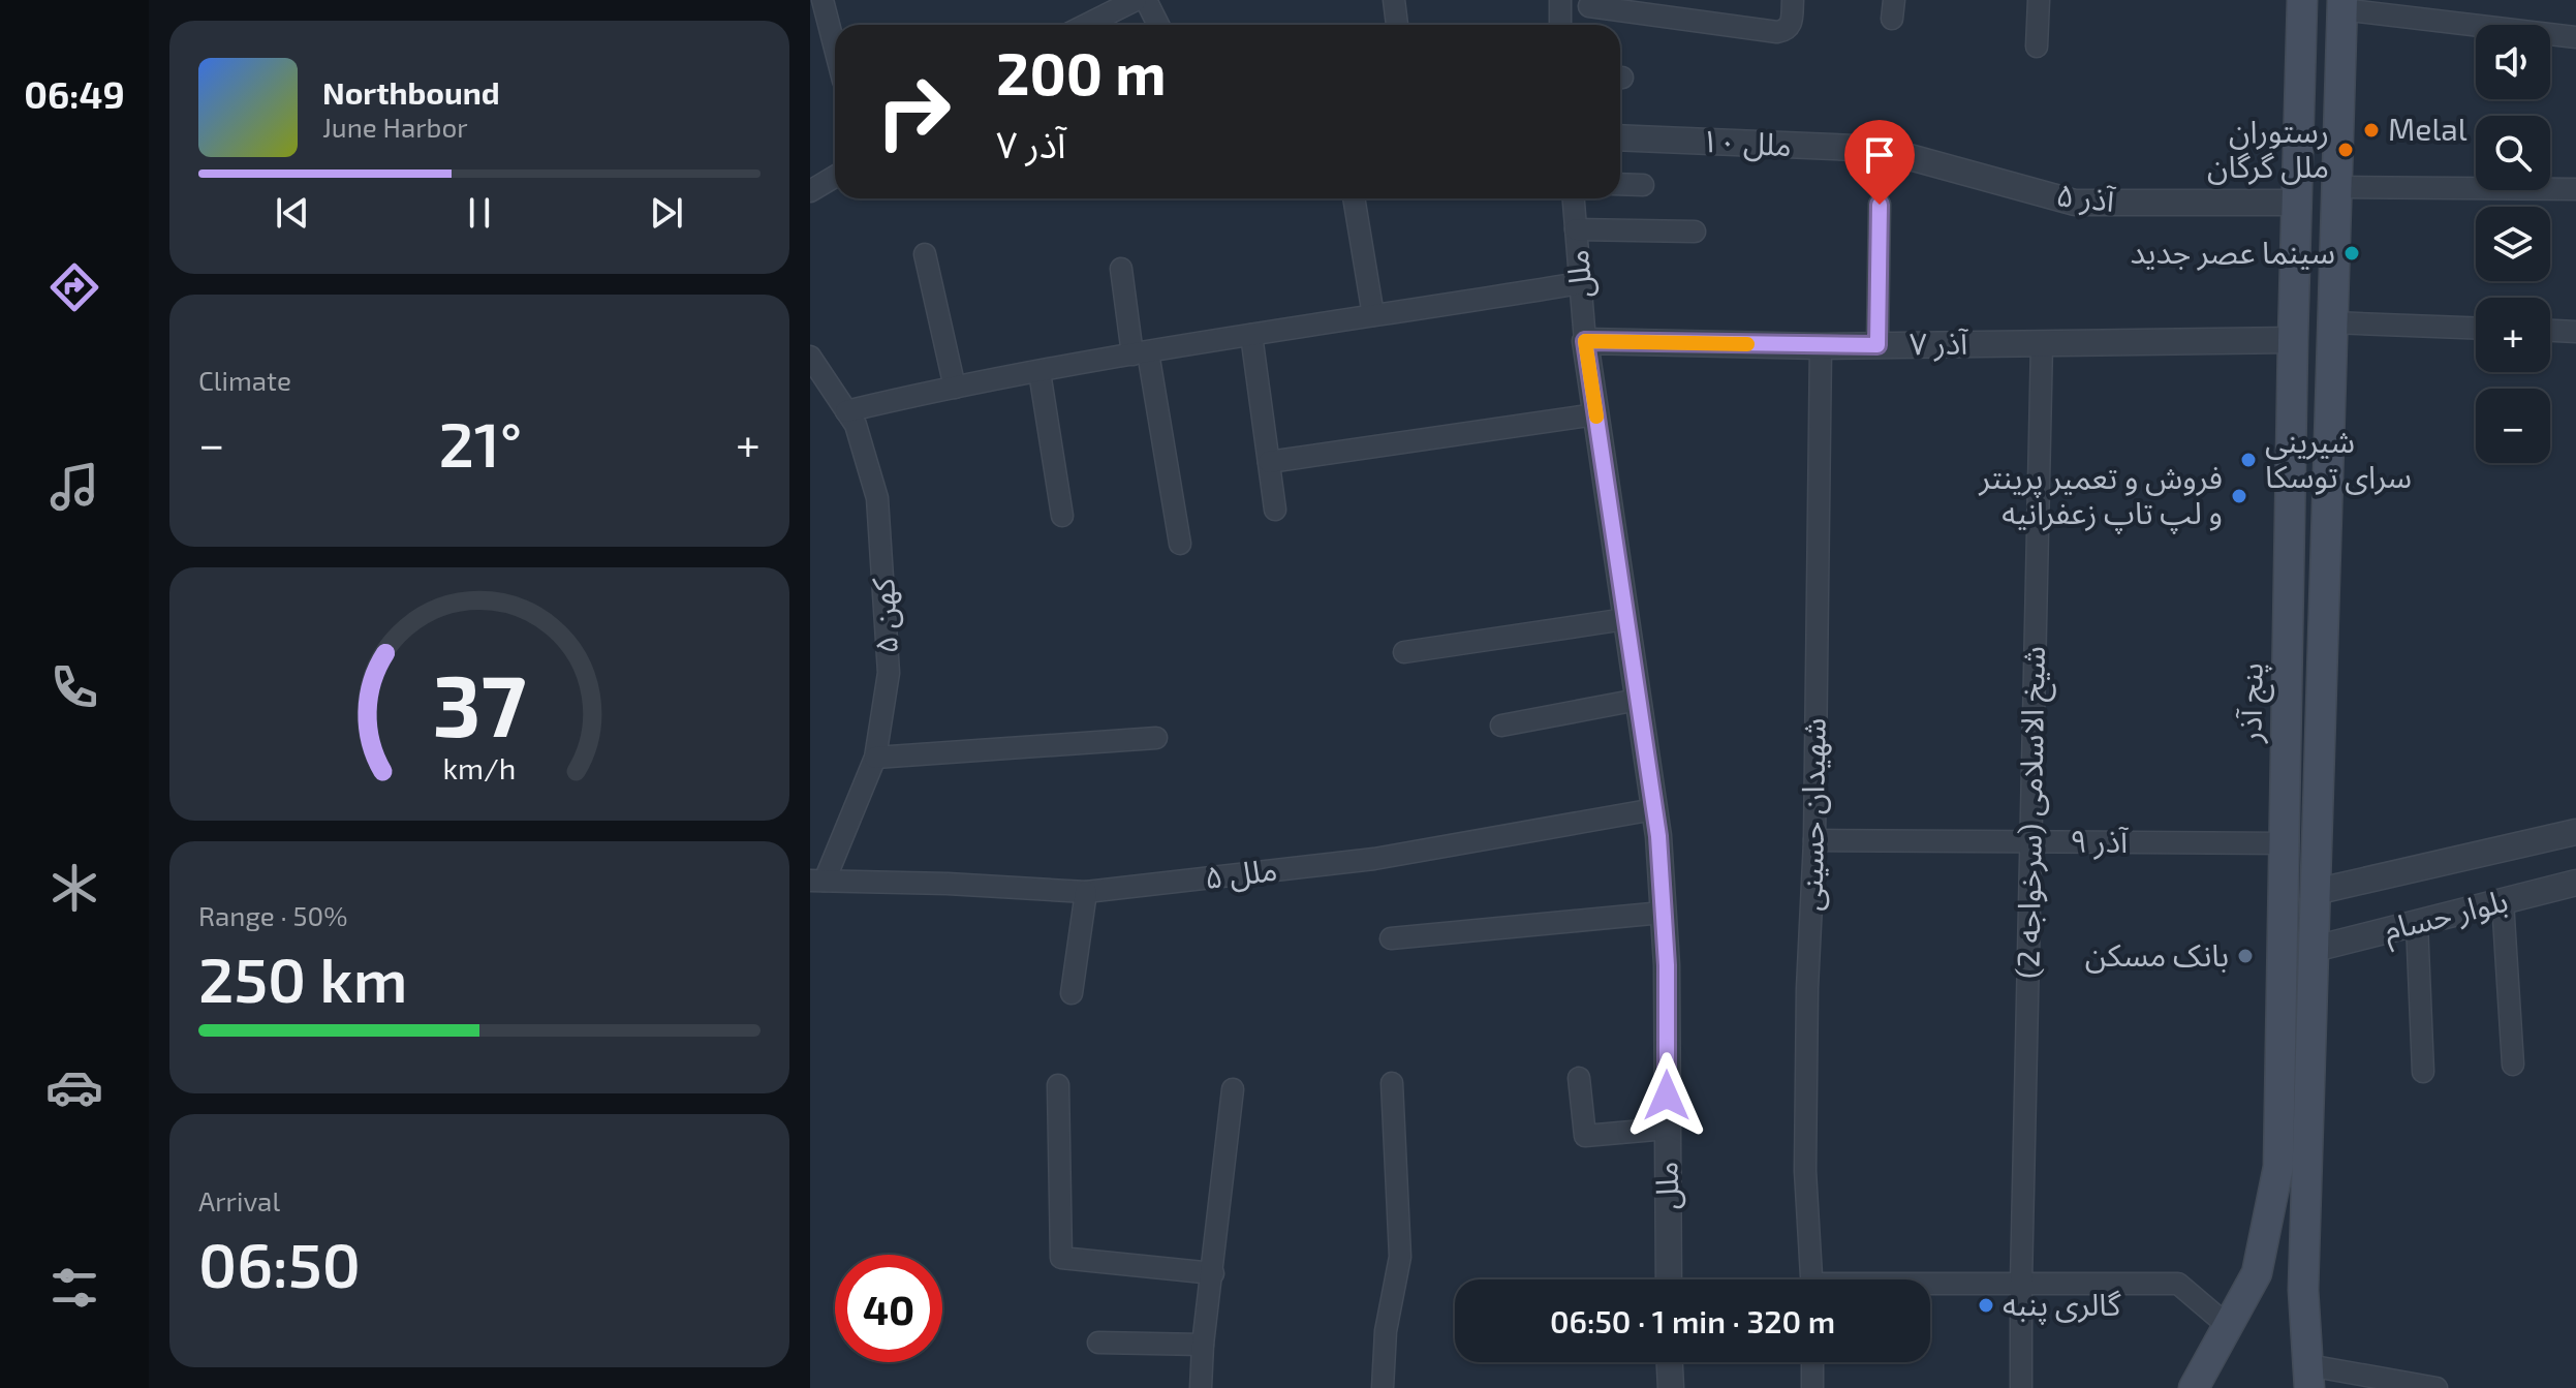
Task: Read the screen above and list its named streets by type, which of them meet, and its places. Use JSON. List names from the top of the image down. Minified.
{"streets":{"main road":["پنج آذر"],"street":["۱۰ ملل","آذر ۵","ملل","آذر ۷","۵ کهن","شیخ الاسلامی (سرخواجه 2)","شهیدان حسینی","۹ آذر","ملل ۵","بلوار حسام"]},"crossings":[["۱۰ ملل","آذر ۵"],["آذر ۵","پنج آذر"],["ملل","آذر ۷"],["ملل","ملل ۵"],["آذر ۷","پنج آذر"],["آذر ۷","شیخ الاسلامی (سرخواجه 2)"],["آذر ۷","شهیدان حسینی"],["۵ کهن","ملل ۵"],["پنج آذر","۹ آذر"],["شیخ الاسلامی (سرخواجه 2)","۹ آذر"],["شهیدان حسینی","۹ آذر"]],"places":["Melal","رستوران ملل گرگان","سینما عصر جدید","شیرینی سرای توسکا","فروش و تعمیر پرینتر و لپ تاپ زعفرانیه","بانک مسکن","گالری پنبه"],"page":{"tabs":"06:49","map_buttons":["+","−"],"turn":["200 m","آذر ۷"],"song":["Northbound","June Harbor"],"tile":["Climate",["Range · 50%","250 km"],["Arrival","06:50"]],"heat":["−","21°","+"],"limit":"40","trip":"06:50 · 1 min · 320 m","gauge":["37","km/h"]}}
